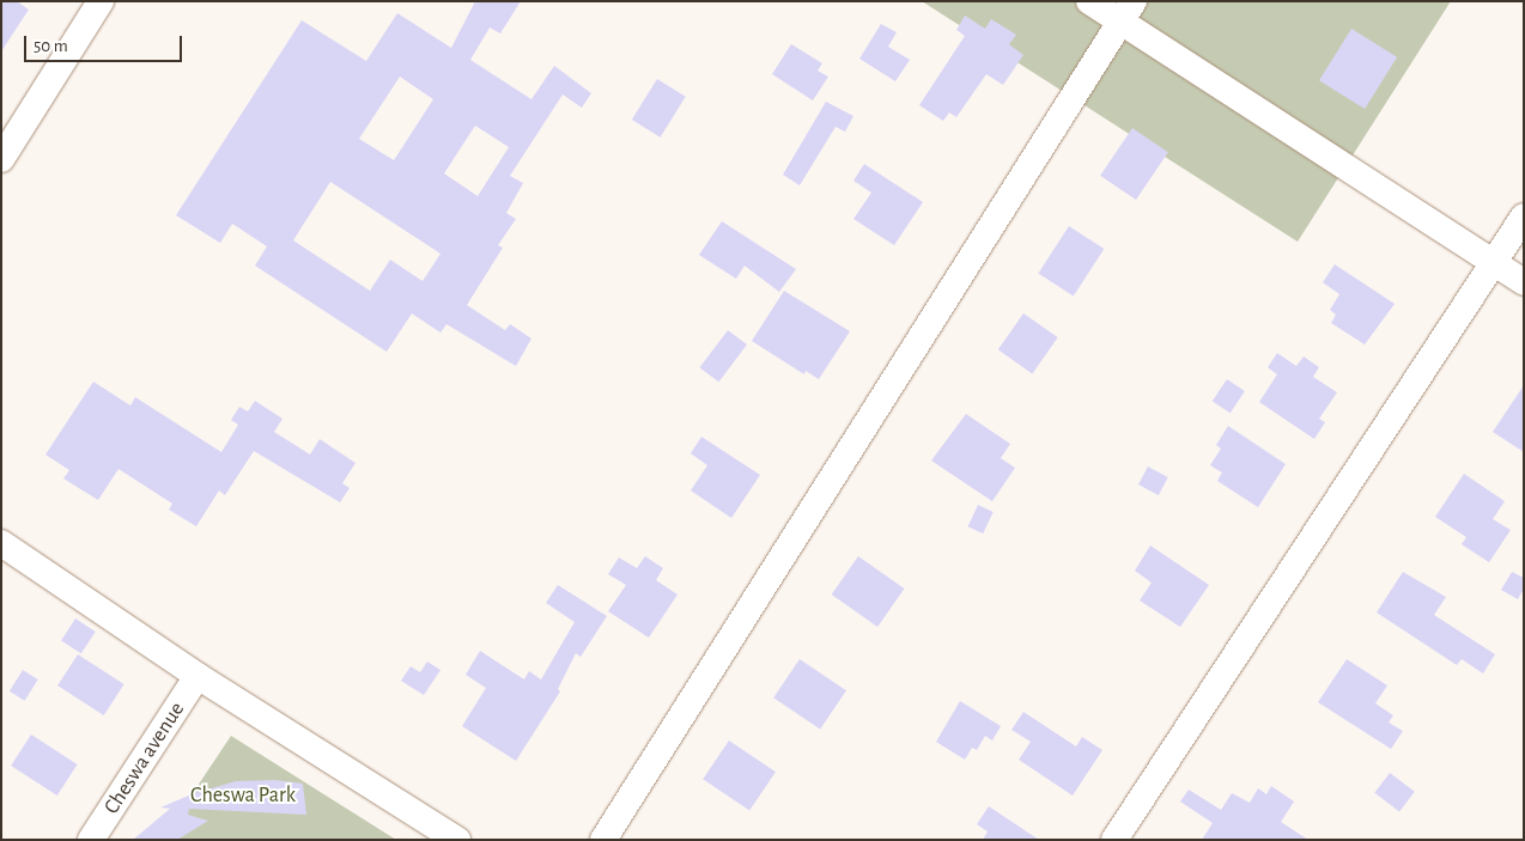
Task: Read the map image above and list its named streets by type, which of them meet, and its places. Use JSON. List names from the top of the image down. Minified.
{"streets":{"street":["Cheswa avenue"]},"parks":["Cheswa Park"],"scale_bar":"50 m"}
